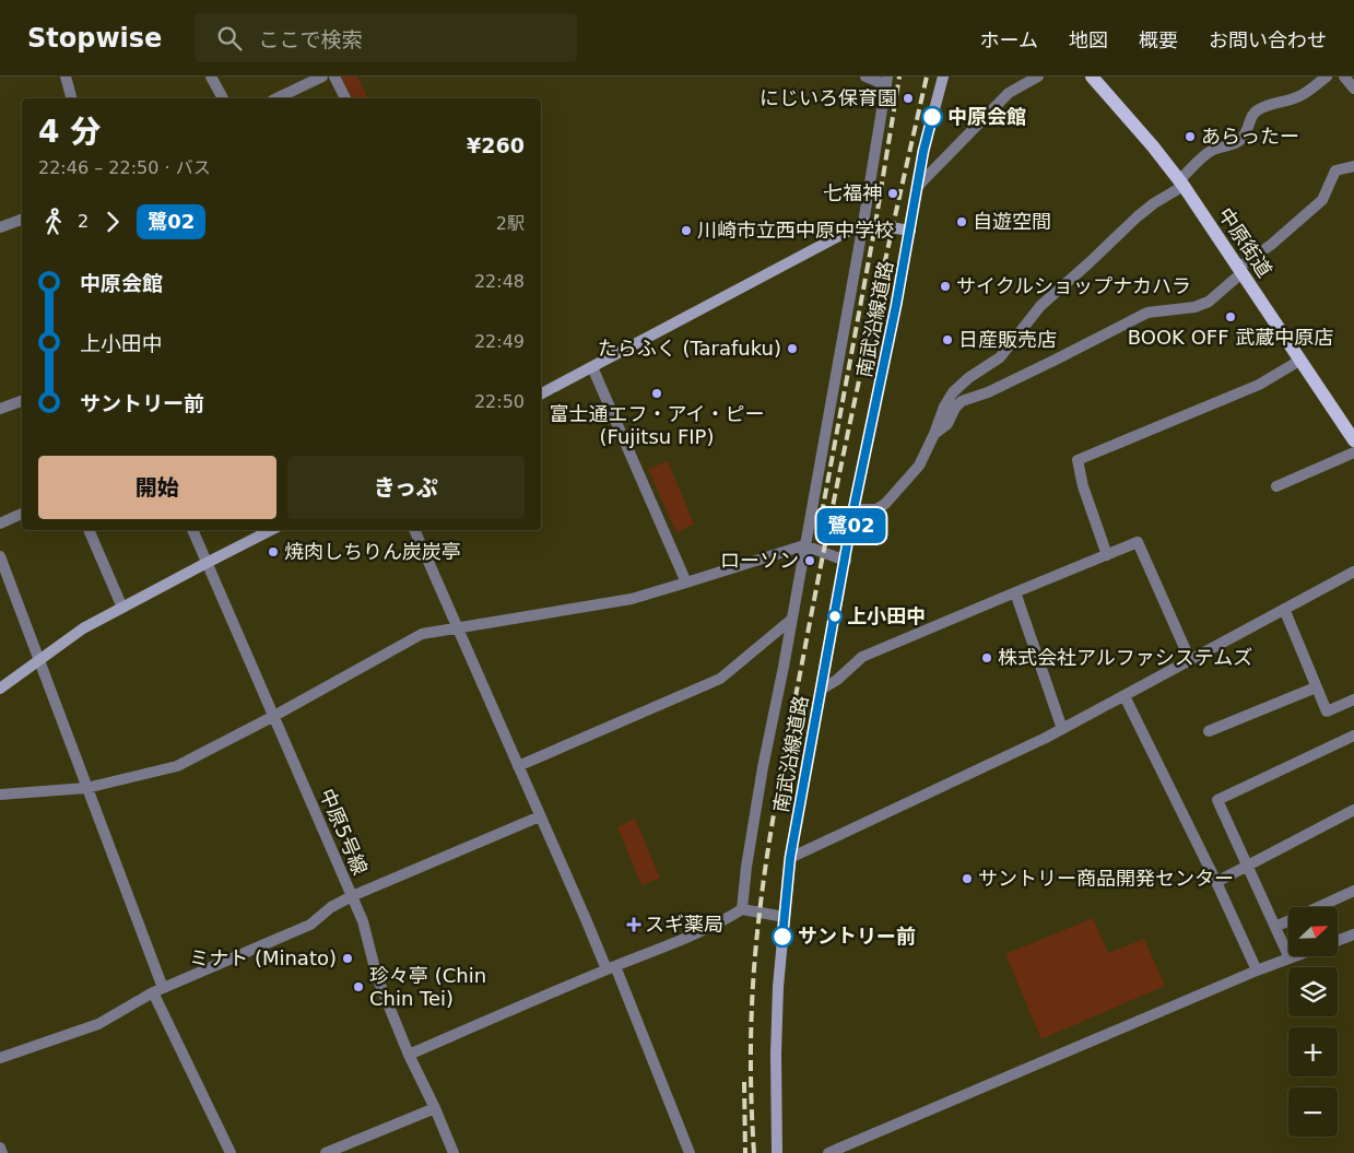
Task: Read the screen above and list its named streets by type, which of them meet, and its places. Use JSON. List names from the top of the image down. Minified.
{"streets":{"main road":["中原街道"],"street":["南武沿線道路","中原5号線"]},"places":{"other":["にじいろ保育園","中原会館","あらったー","七福神","自遊空間","川崎市立西中原中学校","サイクルショップナカハラ","BOOK OFF 武蔵中原店","日産販売店","たらふく (Tarafuku)","富士通エフ・アイ・ピー (Fujitsu FIP)","焼肉しちりん炭炭亭","ローソン","上小田中","株式会社アルファシステムズ","サントリー商品開発センター","サントリー前","ミナト (Minato)","珍々亭 (Chin Chin Tei)"],"health":["スギ薬局"]},"lines":["bus line 鷺02"],"north":"top right","page":{"header":"Stopwise","search":"ここで検索","nav":["ホーム","地図","概要","お問い合わせ"],"on_map":"鷺02","heading":["4 分","22:46 – 22:50 · バス","¥260"],"legs":["2","鷺02","2駅"],"list":[{"name":"中原会館","value":"22:48"},{"name":"上小田中","value":"22:49"},{"name":"サントリー前","value":"22:50"}],"buttons":["開始","きっぷ"],"map_buttons":["+","−"]}}
